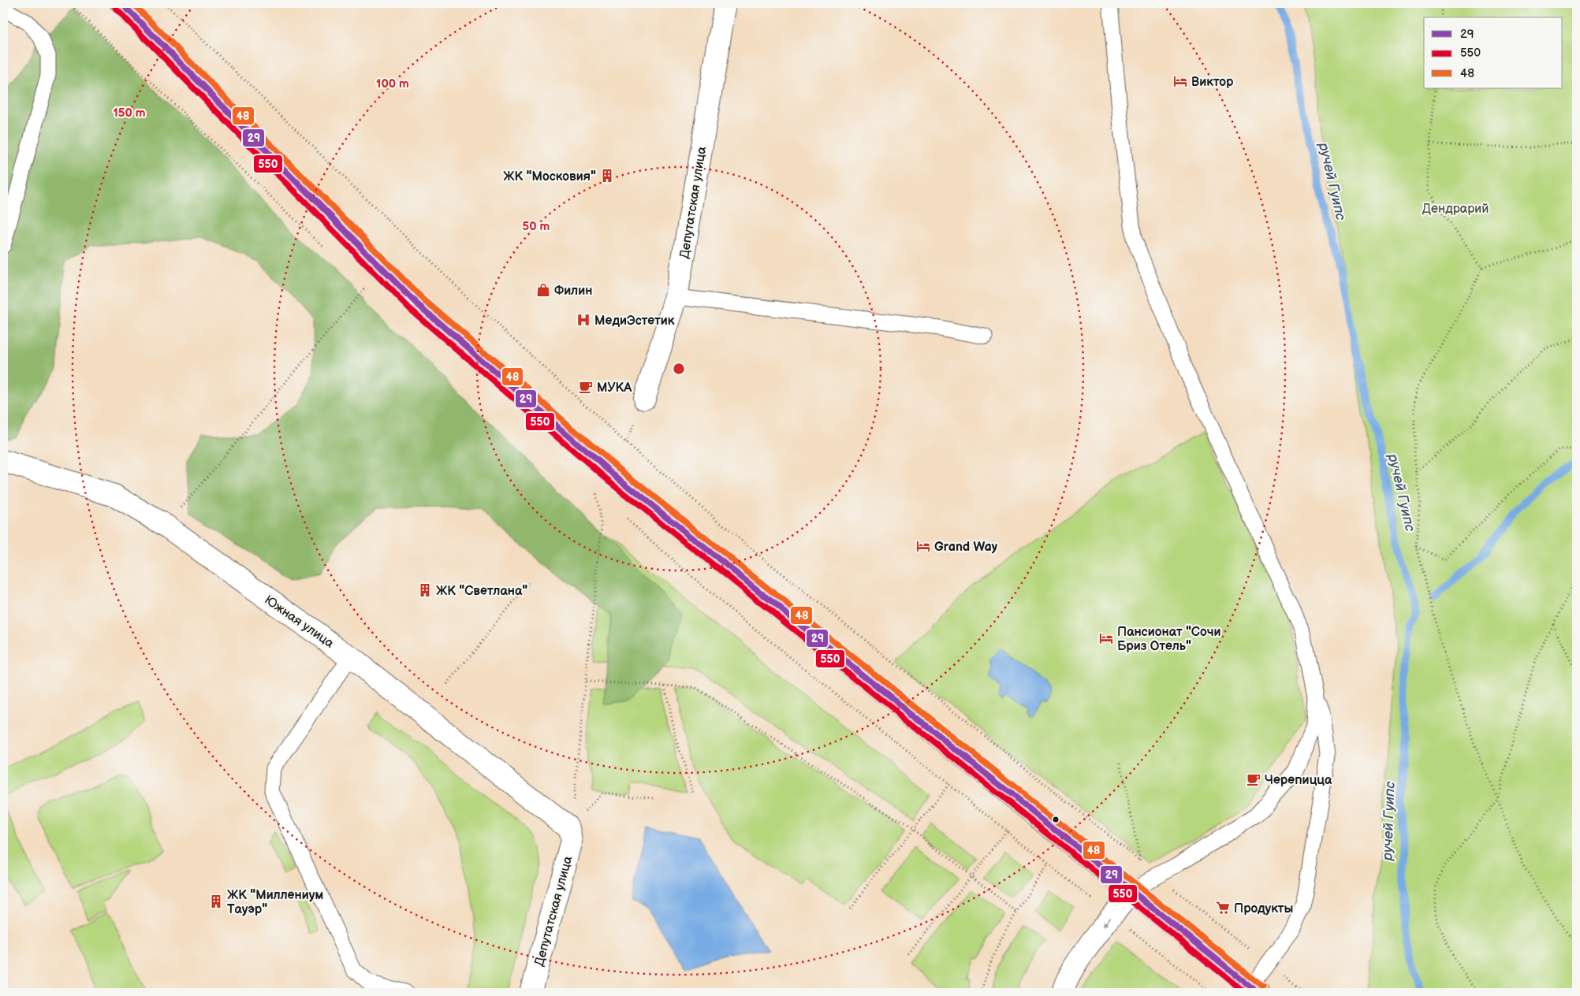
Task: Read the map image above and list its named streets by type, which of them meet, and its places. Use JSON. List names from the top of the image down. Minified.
{"streets":{"street":["Депутатская улица","Южная улица"]},"crossings":[["Депутатская улица","Южная улица"]],"water":["ручей Гуипс"],"parks":["Дендрарий"],"places":{"hotel":["Виктор","Grand Way","Пансионат \"Сочи Бриз Отель\""],"building":["ЖК \"Московия\"","ЖК \"Светлана\"","ЖК \"Миллениум Тауэр\""],"shop":["Филин"],"hospital":["МедиЭстетик"],"cafe":["МУКА","Черепицца"],"supermarket":["Продукты"]},"lines":["transit line 29","transit line 48","transit line 550"],"legend":["29","550","48"],"rings":["100 m","150 m","50 m"]}
